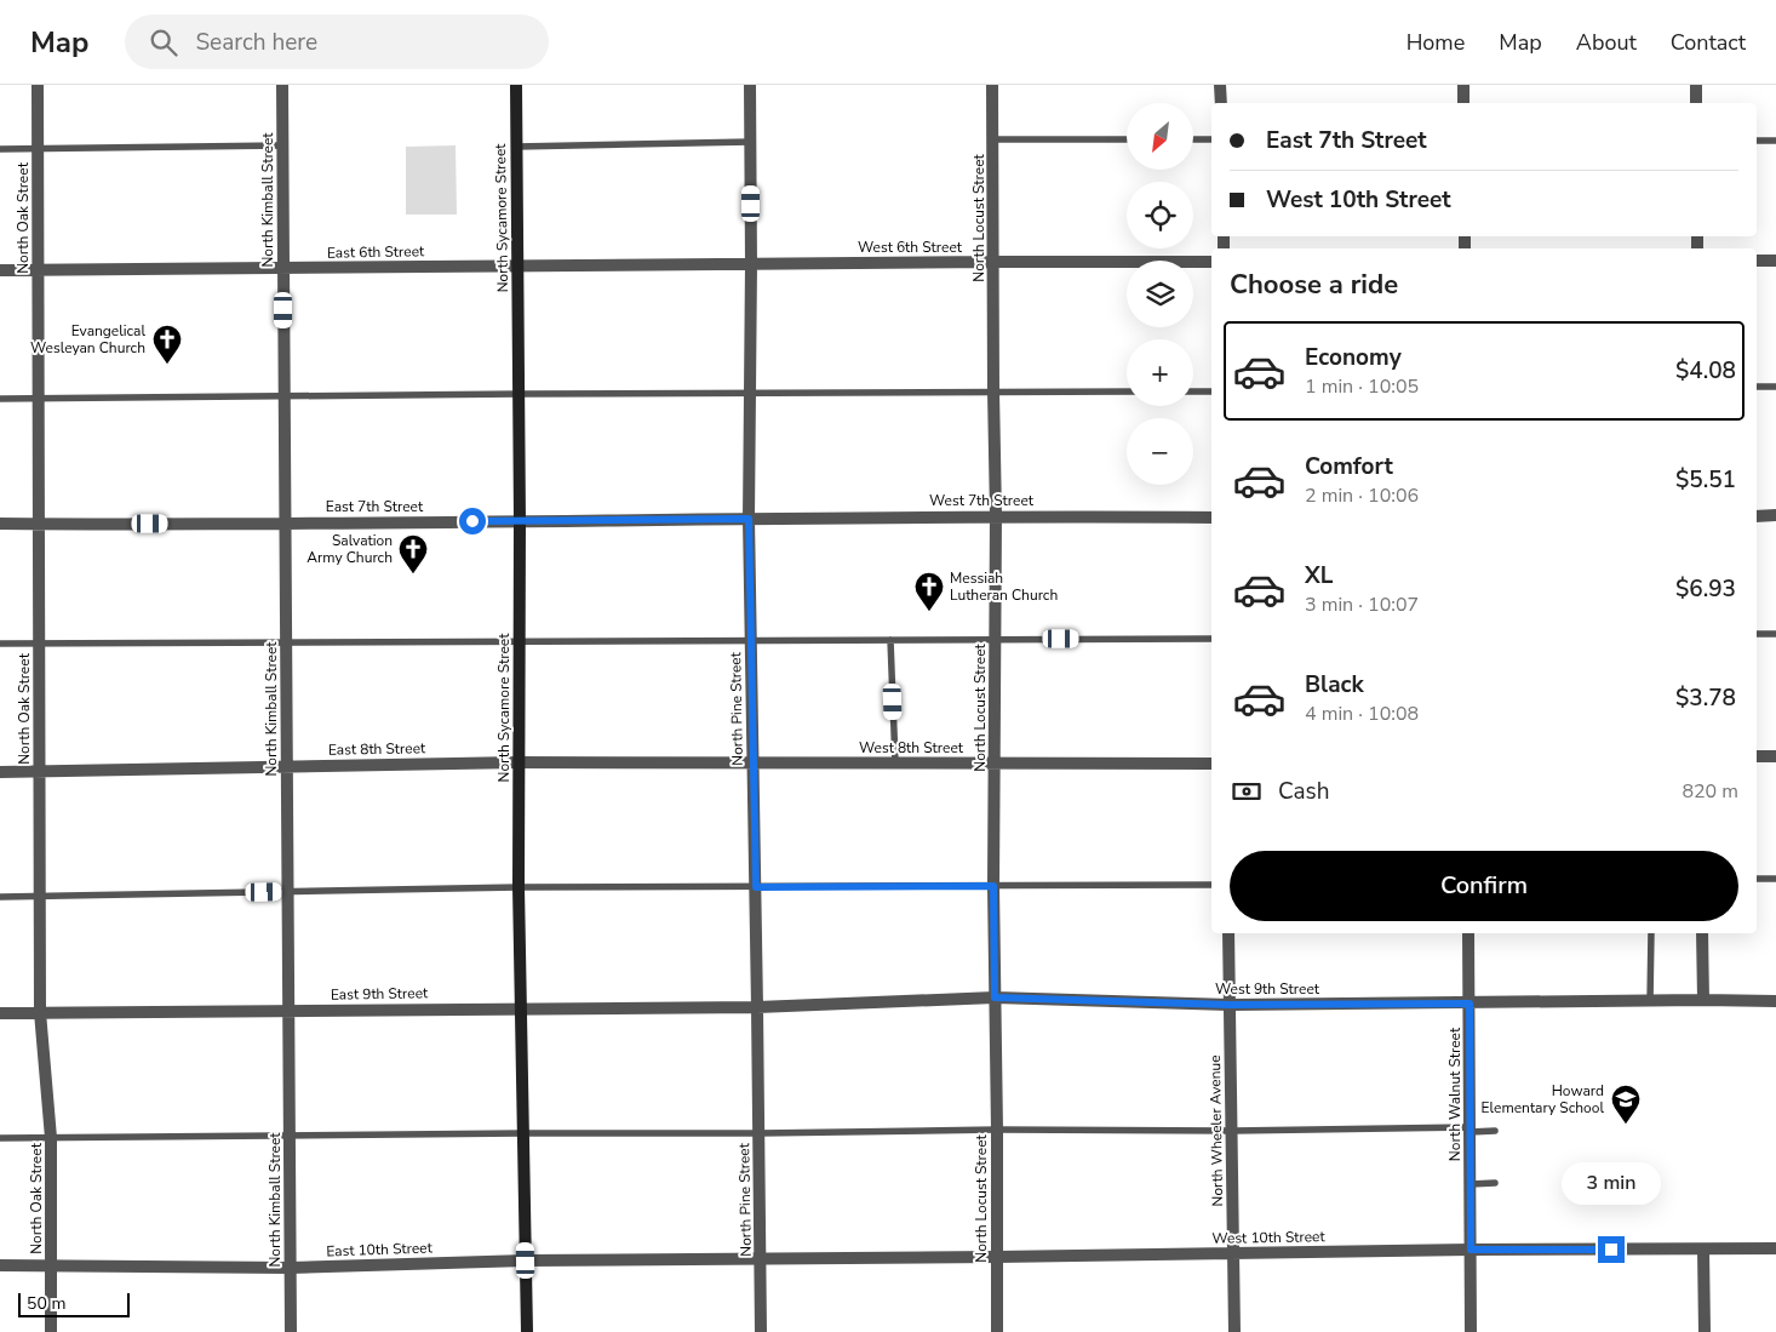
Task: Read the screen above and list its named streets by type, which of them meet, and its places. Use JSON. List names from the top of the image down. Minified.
{"streets":{"main road":["North Sycamore Street"],"street":["North Kimball Street","North Oak Street","North Locust Street","West 6th Street","East 6th Street","West 7th Street","East 7th Street","North Pine Street","West 8th Street","East 8th Street","West 9th Street","East 9th Street","North Walnut Street","North Wheeler Avenue","West 10th Street","East 10th Street"]},"crossings":[["North Kimball Street","East 6th Street"],["North Kimball Street","East 7th Street"],["North Kimball Street","East 8th Street"],["North Kimball Street","East 9th Street"],["North Kimball Street","East 10th Street"],["North Oak Street","East 6th Street"],["North Oak Street","East 7th Street"],["North Oak Street","East 8th Street"],["North Oak Street","East 9th Street"],["North Oak Street","East 10th Street"],["North Sycamore Street","East 6th Street"],["North Sycamore Street","East 7th Street"],["North Sycamore Street","East 8th Street"],["North Sycamore Street","East 9th Street"],["North Sycamore Street","East 10th Street"],["North Locust Street","West 6th Street"],["North Locust Street","West 7th Street"],["North Locust Street","West 8th Street"],["North Locust Street","West 9th Street"],["North Locust Street","West 10th Street"],["West 6th Street","East 6th Street"],["West 6th Street","North Pine Street"],["East 6th Street","North Pine Street"],["West 7th Street","East 7th Street"],["West 7th Street","North Pine Street"],["East 7th Street","North Pine Street"],["North Pine Street","West 8th Street"],["North Pine Street","East 8th Street"],["North Pine Street","West 9th Street"],["North Pine Street","East 9th Street"],["North Pine Street","West 10th Street"],["North Pine Street","East 10th Street"],["West 8th Street","East 8th Street"],["West 9th Street","East 9th Street"],["West 9th Street","North Walnut Street"],["West 9th Street","North Wheeler Avenue"],["North Walnut Street","West 10th Street"],["North Wheeler Avenue","West 10th Street"],["West 10th Street","East 10th Street"]],"places":{"church":["Evangelical Wesleyan Church","Salvation Army Church","Messiah Lutheran Church"],"school or university":["Howard Elementary School"]},"scale_bar":"50 m","north":"bottom left","page":{"header":"Map","search":"Search here","nav":["Home","Map","About","Contact"],"map_buttons":["+","−"],"banner":["East 7th Street","West 10th Street"],"heading":"Choose a ride","list":[{"name":"Economy","note":"1 min · 10:05","value":"$4.08"},{"name":"Comfort","note":"2 min · 10:06","value":"$5.51"},{"name":"XL","note":"3 min · 10:07","value":"$6.93"},{"name":"Black","note":"4 min · 10:08","value":"$3.78"}],"pay":["Cash","820 m"],"buttons":"Confirm","bubble":"3 min","scale":"50 m"}}
